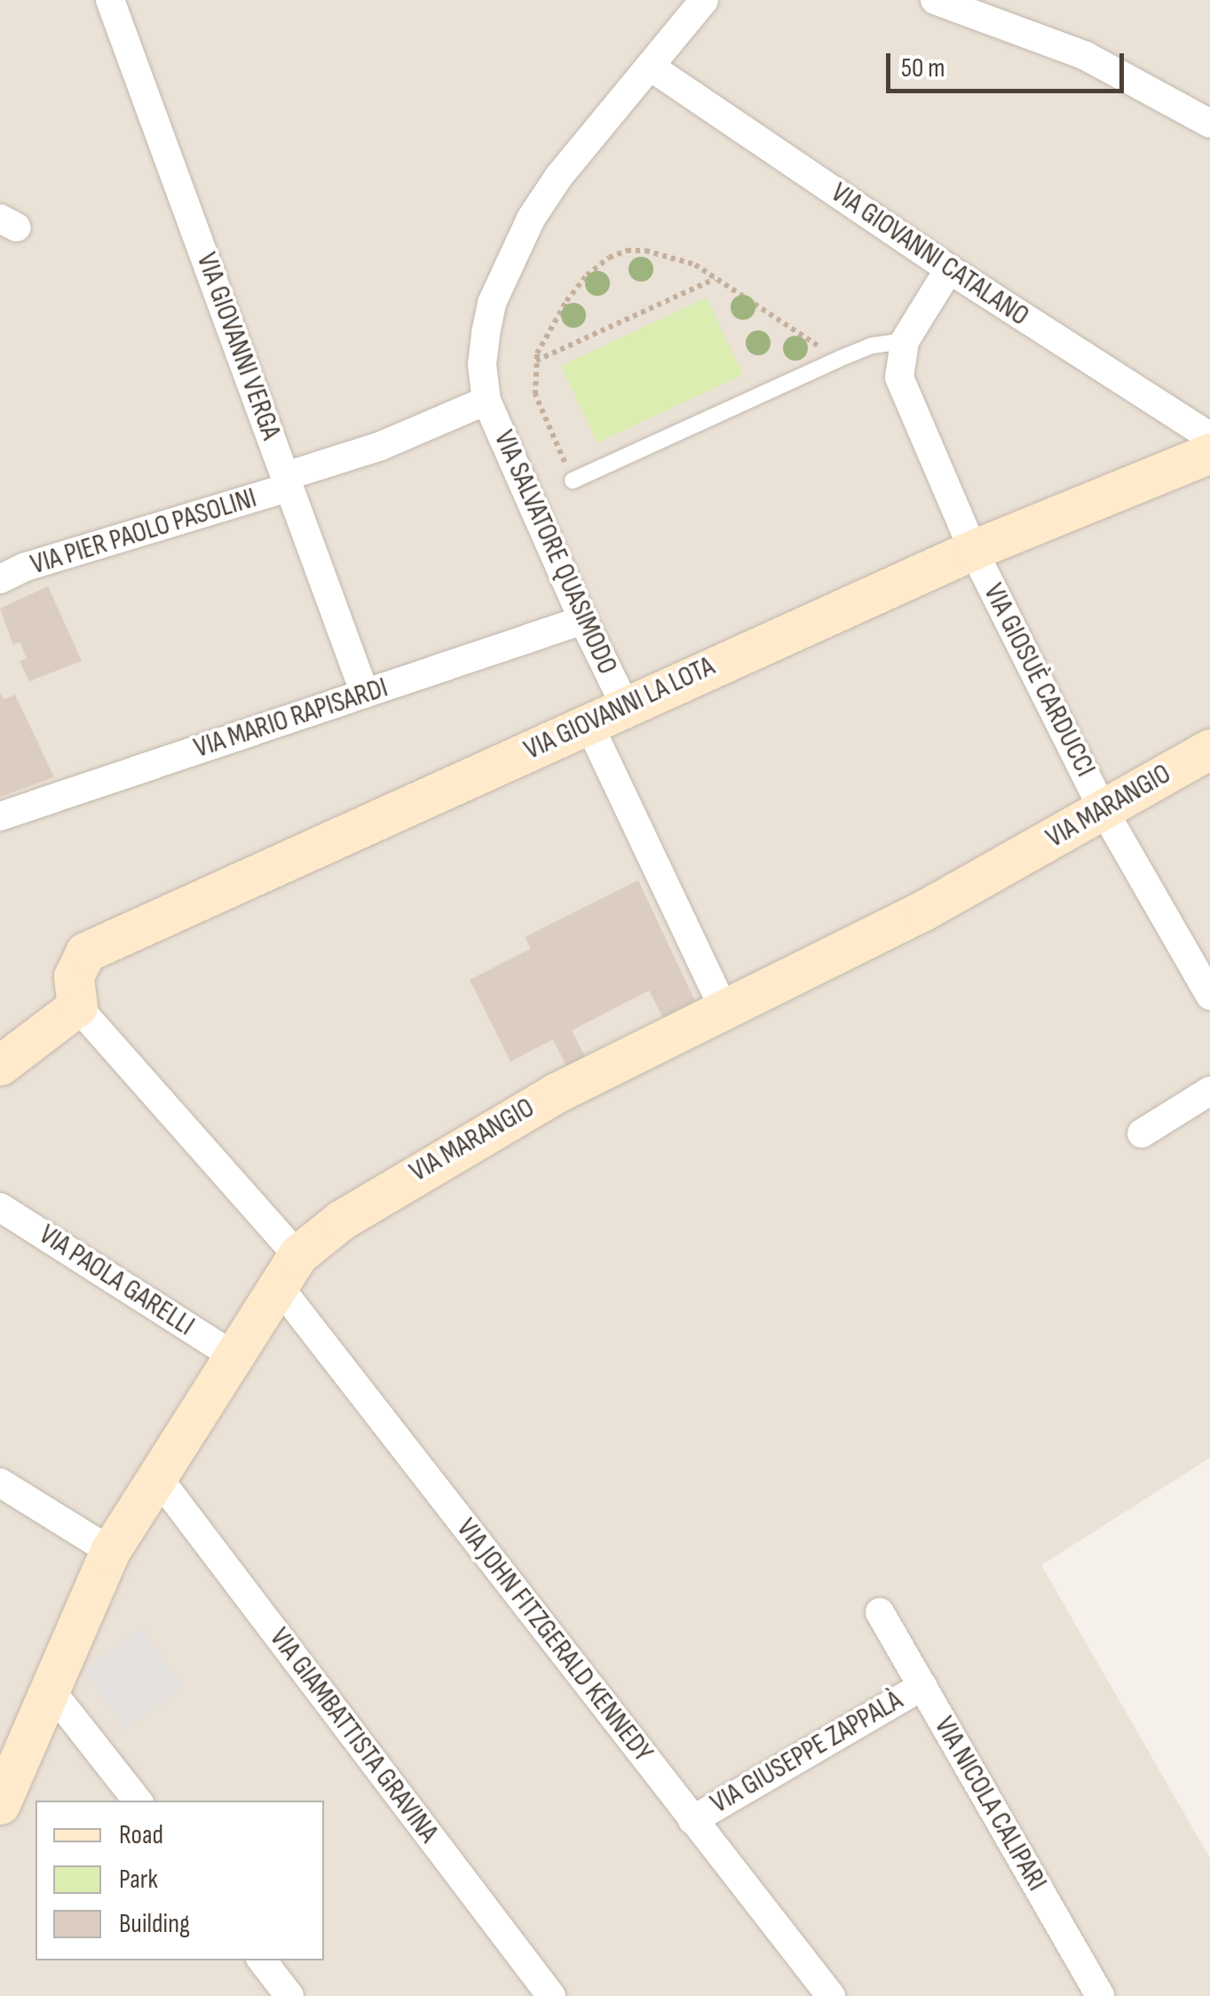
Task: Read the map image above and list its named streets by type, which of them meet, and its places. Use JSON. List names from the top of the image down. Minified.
{"streets":{"street":["VIA GIOVANNI CATALANO","VIA GIOVANNI VERGA","VIA PIER PAOLO PASOLINI","VIA SALVATORE QUASIMODO","VIA GIOSUÈ CARDUCCI","VIA GIOVANNI LA LOTA","VIA MARIO RAPISARDI","VIA MARANGIO","VIA PAOLA GARELLI","VIA JOHN FITZGERALD KENNEDY","VIA GIAMBATTISTA GRAVINA","VIA GIUSEPPE ZAPPALÀ","VIA NICOLA CALIPARI"]},"crossings":[["VIA GIOVANNI VERGA","VIA PIER PAOLO PASOLINI"],["VIA GIOVANNI VERGA","VIA MARIO RAPISARDI"],["VIA PIER PAOLO PASOLINI","VIA SALVATORE QUASIMODO"],["VIA SALVATORE QUASIMODO","VIA GIOVANNI LA LOTA"],["VIA SALVATORE QUASIMODO","VIA MARIO RAPISARDI"],["VIA GIOSUÈ CARDUCCI","VIA GIOVANNI LA LOTA"],["VIA GIOSUÈ CARDUCCI","VIA MARANGIO"],["VIA GIOVANNI LA LOTA","VIA JOHN FITZGERALD KENNEDY"],["VIA MARANGIO","VIA PAOLA GARELLI"],["VIA MARANGIO","VIA JOHN FITZGERALD KENNEDY"],["VIA MARANGIO","VIA GIAMBATTISTA GRAVINA"],["VIA JOHN FITZGERALD KENNEDY","VIA GIUSEPPE ZAPPALÀ"],["VIA GIUSEPPE ZAPPALÀ","VIA NICOLA CALIPARI"]],"legend":["Road","Park","Building"],"scale_bar":"50 m"}
